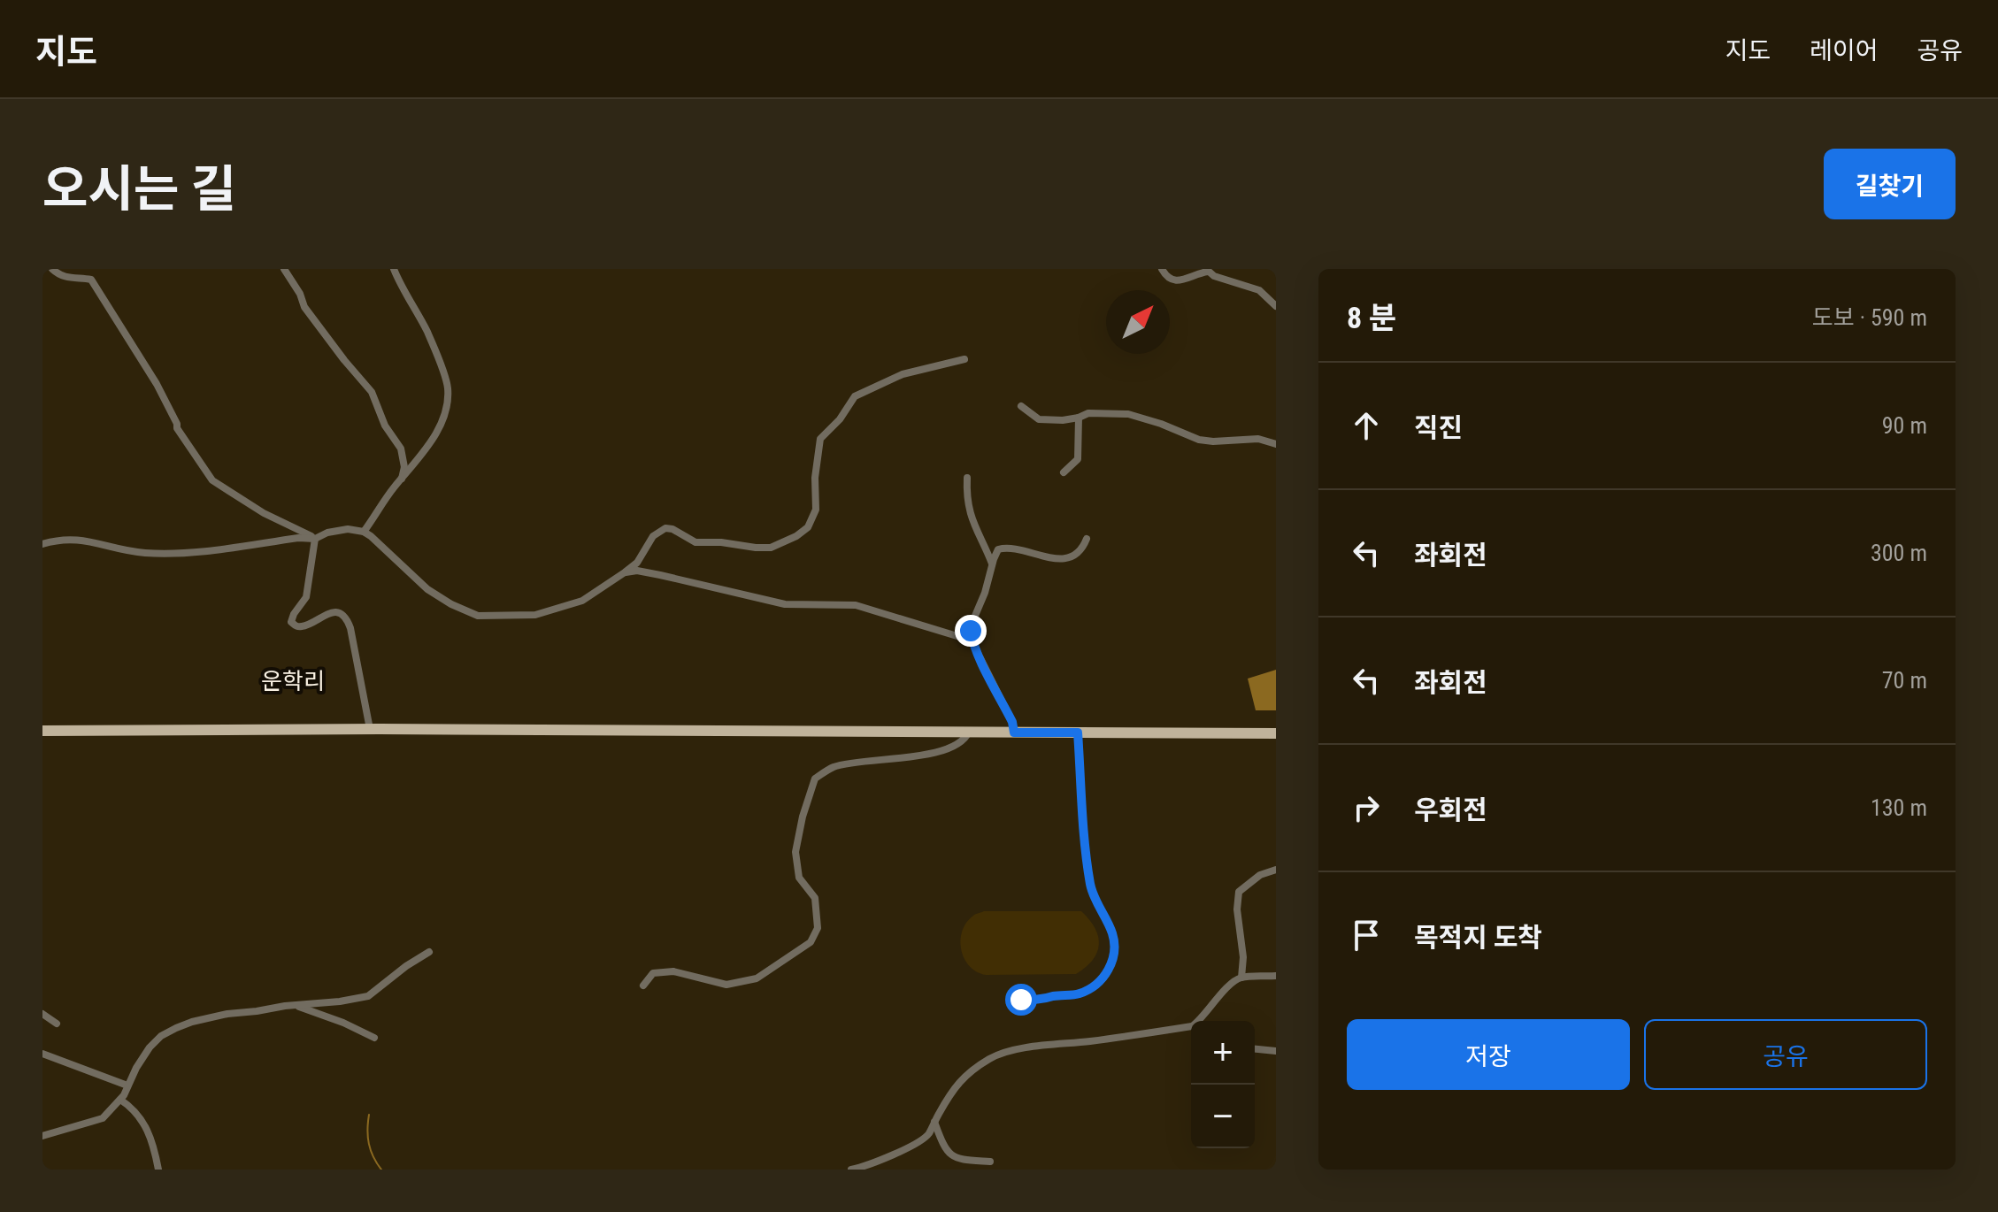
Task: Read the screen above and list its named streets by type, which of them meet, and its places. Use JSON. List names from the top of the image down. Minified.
{"districts":["운학리"],"north":"top right","page":{"header":"지도","nav":["지도","레이어","공유"],"title":"오시는 길","buttons":["길찾기",["저장","공유"]],"heading":["8 분","도보 · 590 m"],"list":[["직진","90 m"],["좌회전","300 m"],["좌회전","70 m"],["우회전","130 m"],"목적지 도착"],"map_buttons":["+","−"]}}
